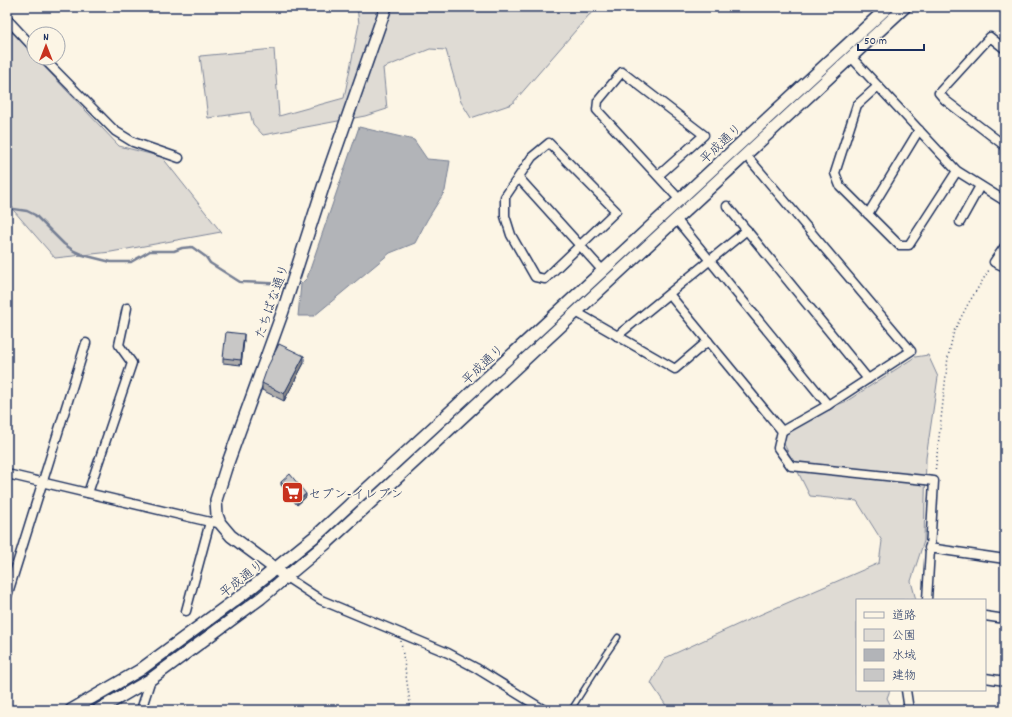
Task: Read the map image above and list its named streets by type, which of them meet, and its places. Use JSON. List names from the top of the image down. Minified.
{"streets":{"street":["平成通り","たちばな通り"]},"crossings":[["平成通り","たちばな通り"]],"places":{"supermarket":["セブン-イレブン"]},"legend":["道路","公園","水域","建物"],"scale_bar":"50 m","north":"top"}
